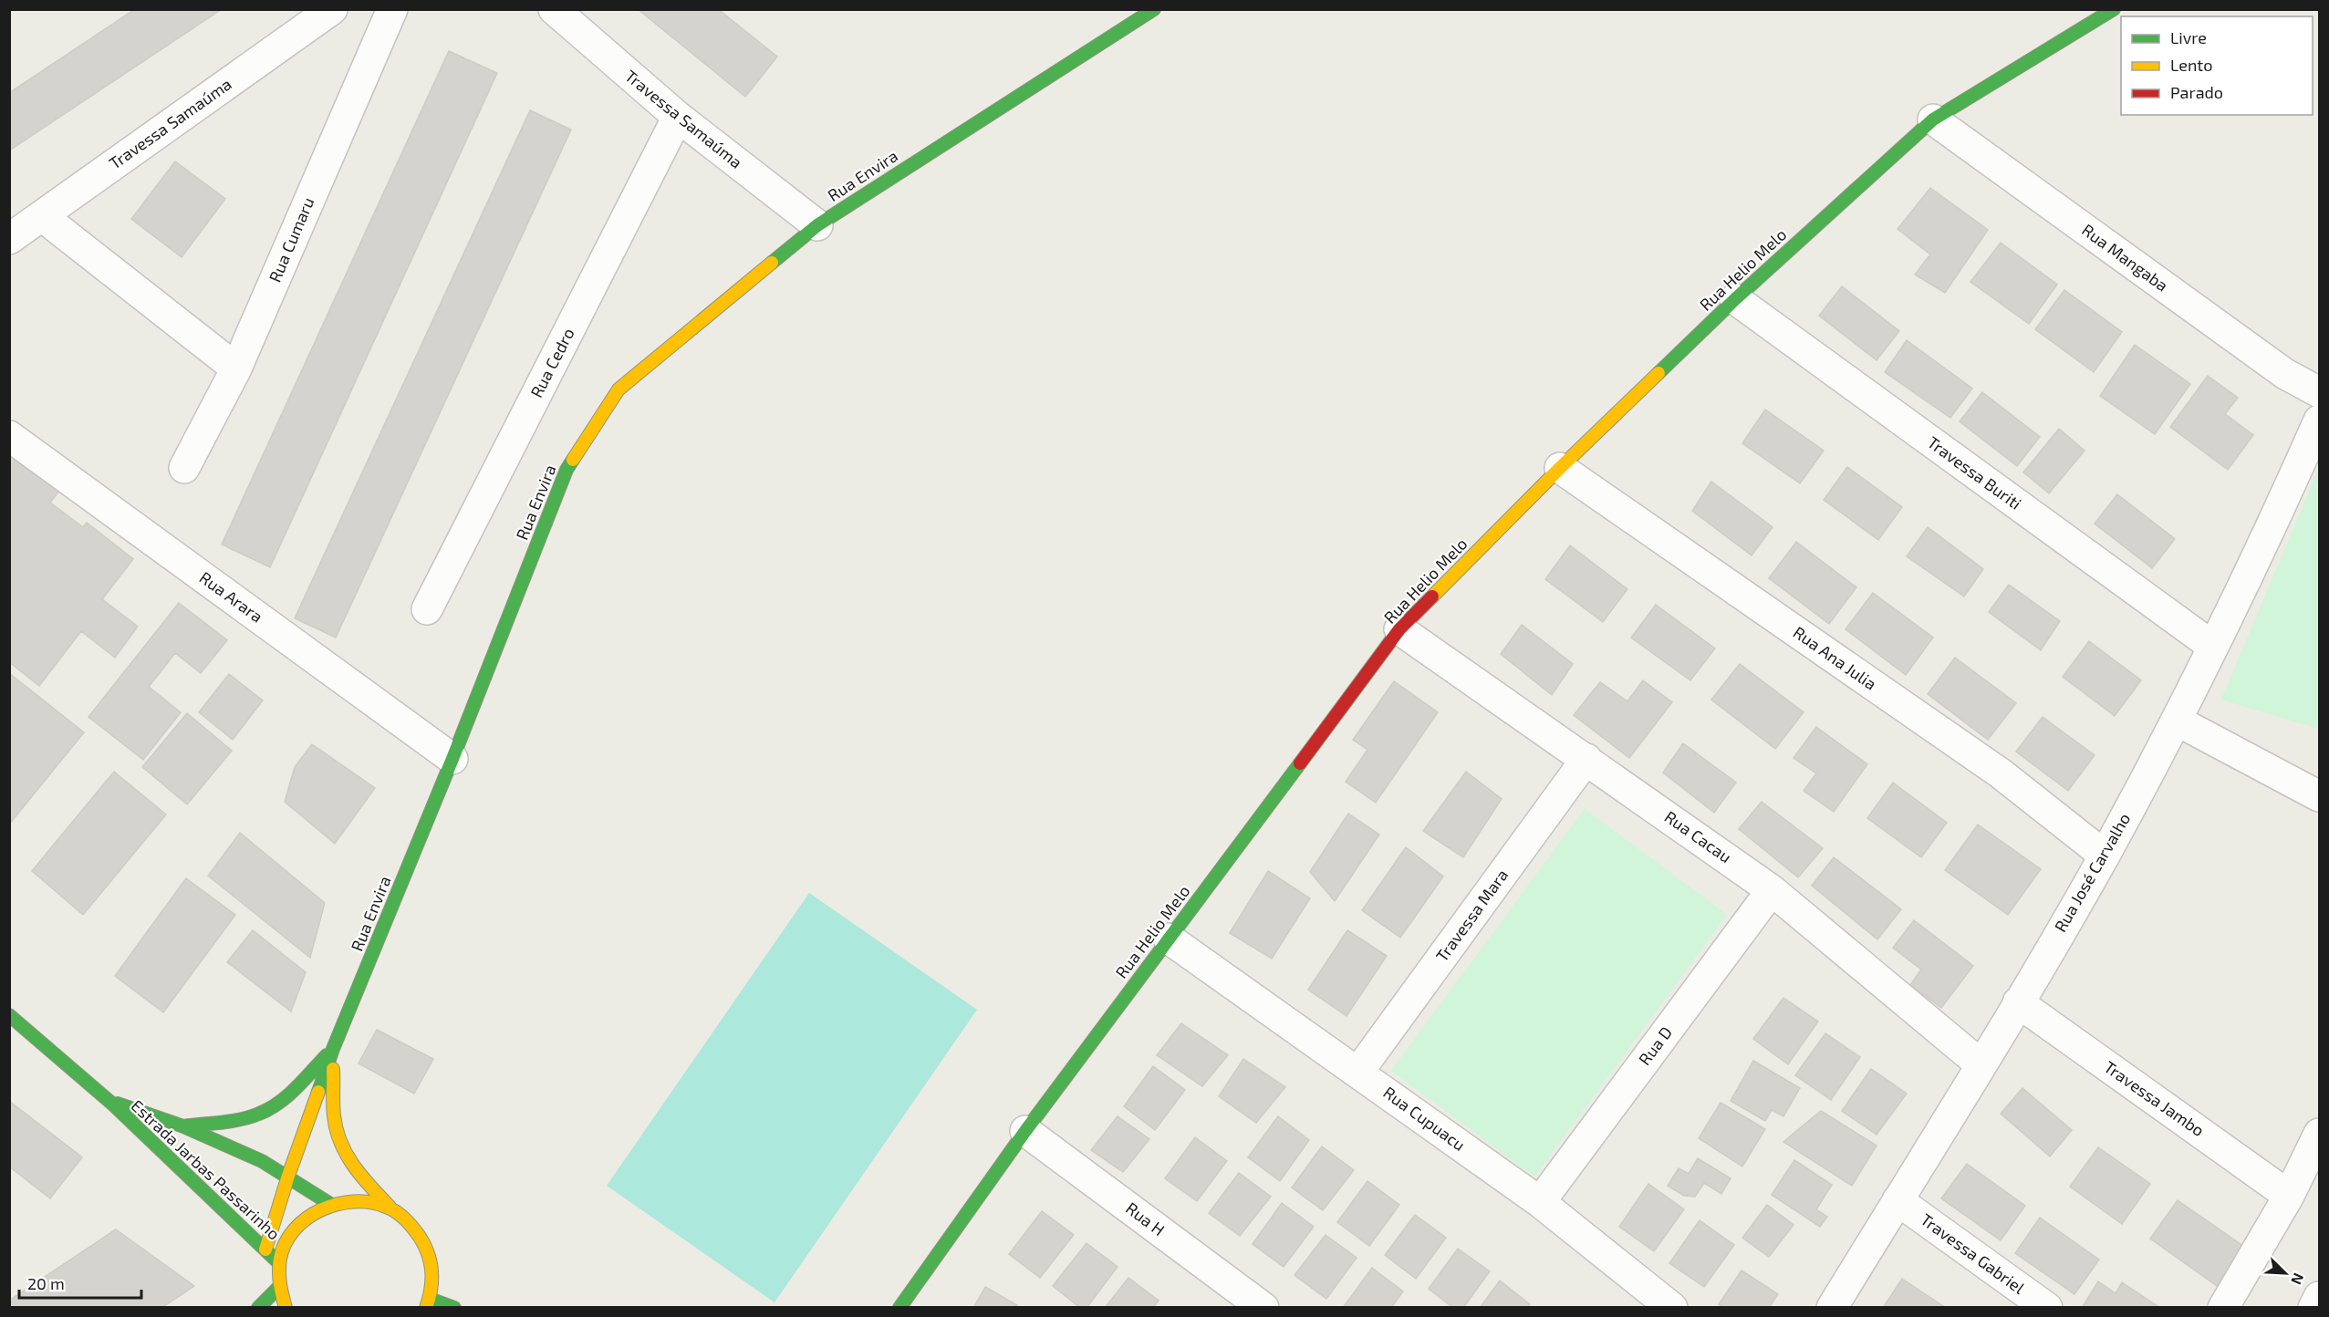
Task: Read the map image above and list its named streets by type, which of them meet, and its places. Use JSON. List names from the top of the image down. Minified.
{"streets":{"street":["Travessa Samaúma","Rua Envira","Rua Cumaru","Rua Mangaba","Rua Helio Melo","Rua Cedro","Travessa Buriti","Rua Arara","Rua Ana Julia","Rua Cacau","Rua José Carvalho","Travessa Mara","Rua D","Travessa Jambo","Rua Cupuacu","Estrada Jarbas Passarinho","Rua H","Travessa Gabriel"]},"crossings":[["Travessa Samaúma","Rua Envira"],["Travessa Samaúma","Rua Cedro"],["Rua Envira","Rua Arara"],["Rua Envira","Estrada Jarbas Passarinho"],["Rua Mangaba","Rua Helio Melo"],["Rua Helio Melo","Travessa Buriti"],["Rua Helio Melo","Rua Ana Julia"],["Rua Helio Melo","Rua Cacau"],["Rua Helio Melo","Rua Cupuacu"],["Rua Helio Melo","Rua H"],["Travessa Buriti","Rua José Carvalho"],["Rua Ana Julia","Rua José Carvalho"],["Rua Cacau","Rua José Carvalho"],["Rua Cacau","Travessa Mara"],["Rua Cacau","Rua D"],["Rua José Carvalho","Travessa Jambo"],["Rua José Carvalho","Travessa Gabriel"],["Travessa Mara","Rua Cupuacu"],["Rua D","Rua Cupuacu"]],"legend":["Livre","Lento","Parado"],"scale_bar":"20 m","north":"bottom right"}
